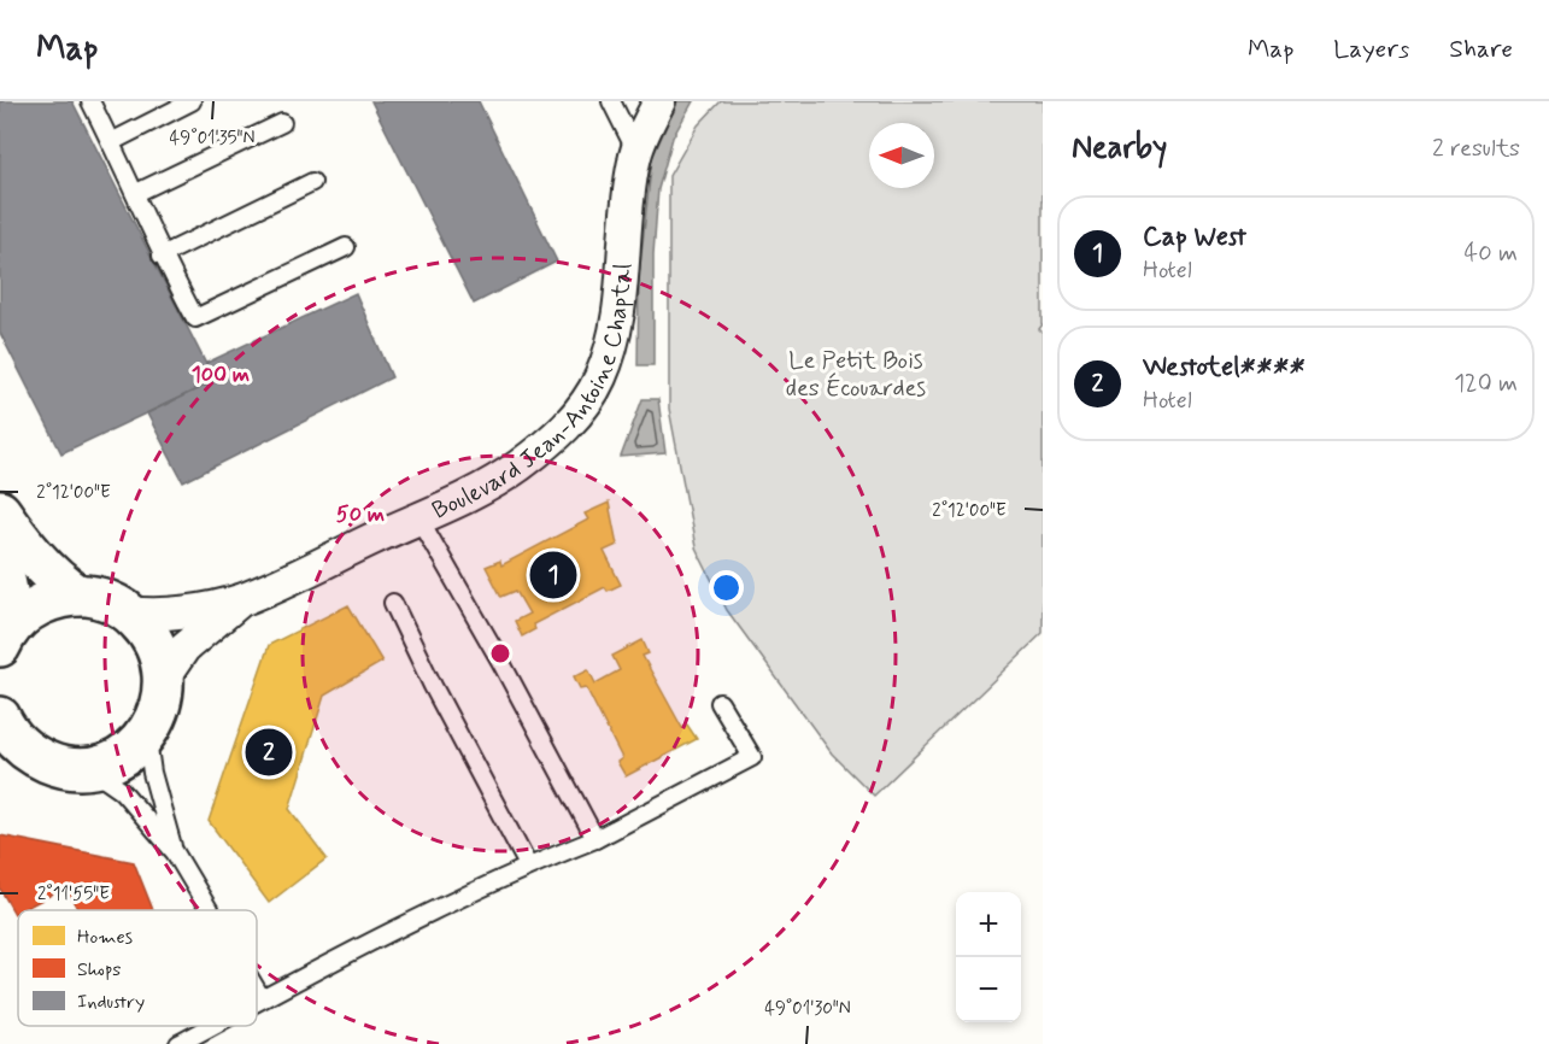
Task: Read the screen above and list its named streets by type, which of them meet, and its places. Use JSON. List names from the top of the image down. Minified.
{"streets":{"street":["Boulevard Jean-Antoine Chaptal"]},"parks":["Le Petit Bois des Écouardes"],"legend":["Homes","Shops","Industry"],"north":"left","page":{"header":"Map","nav":["Map","Layers","Share"],"heading":["Nearby","2 results"],"list":[{"mark":"1","name":"Cap West","note":"Hotel","value":"40 m"},{"mark":"2","name":"Westotel****","note":"Hotel","value":"120 m"}],"pins":["1","2"],"map_buttons":["+","−"]},"coordinates":["49°01'35\"N","2°12'00\"E","2°11'55\"E","49°01'30\"N"],"rings":["100 m","50 m"]}
